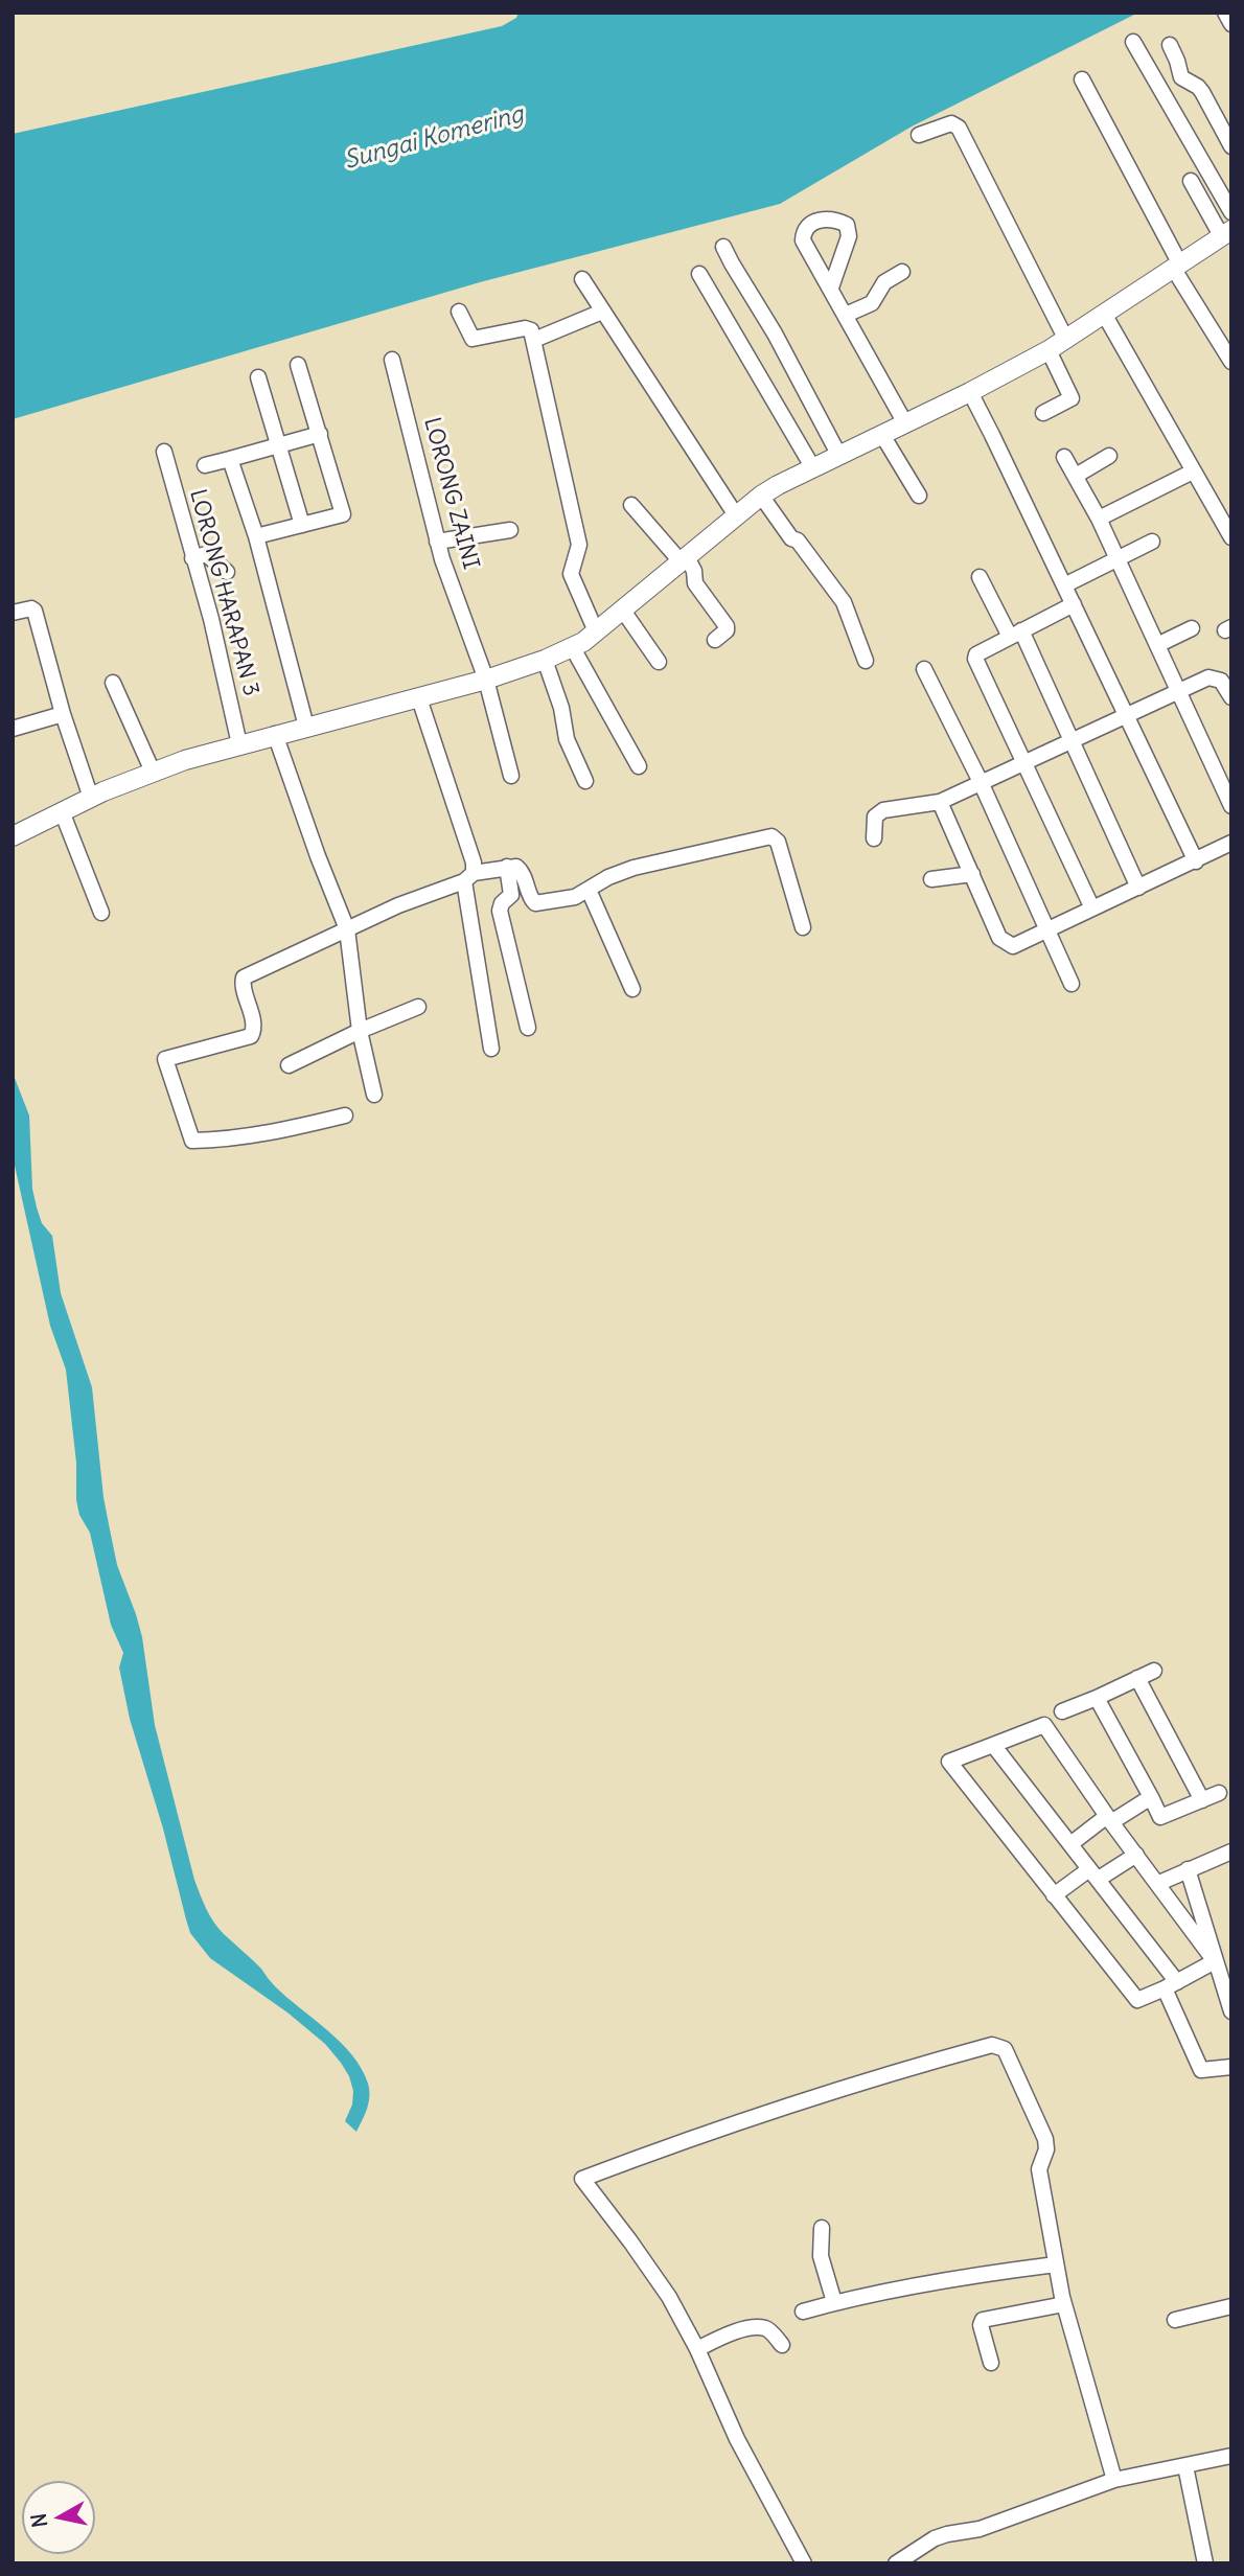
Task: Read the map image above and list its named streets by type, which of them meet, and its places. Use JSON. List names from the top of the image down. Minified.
{"streets":{"street":["LORONG ZAINI","LORONG HARAPAN 3"]},"water":["Sungai Komering"],"north":"left"}
